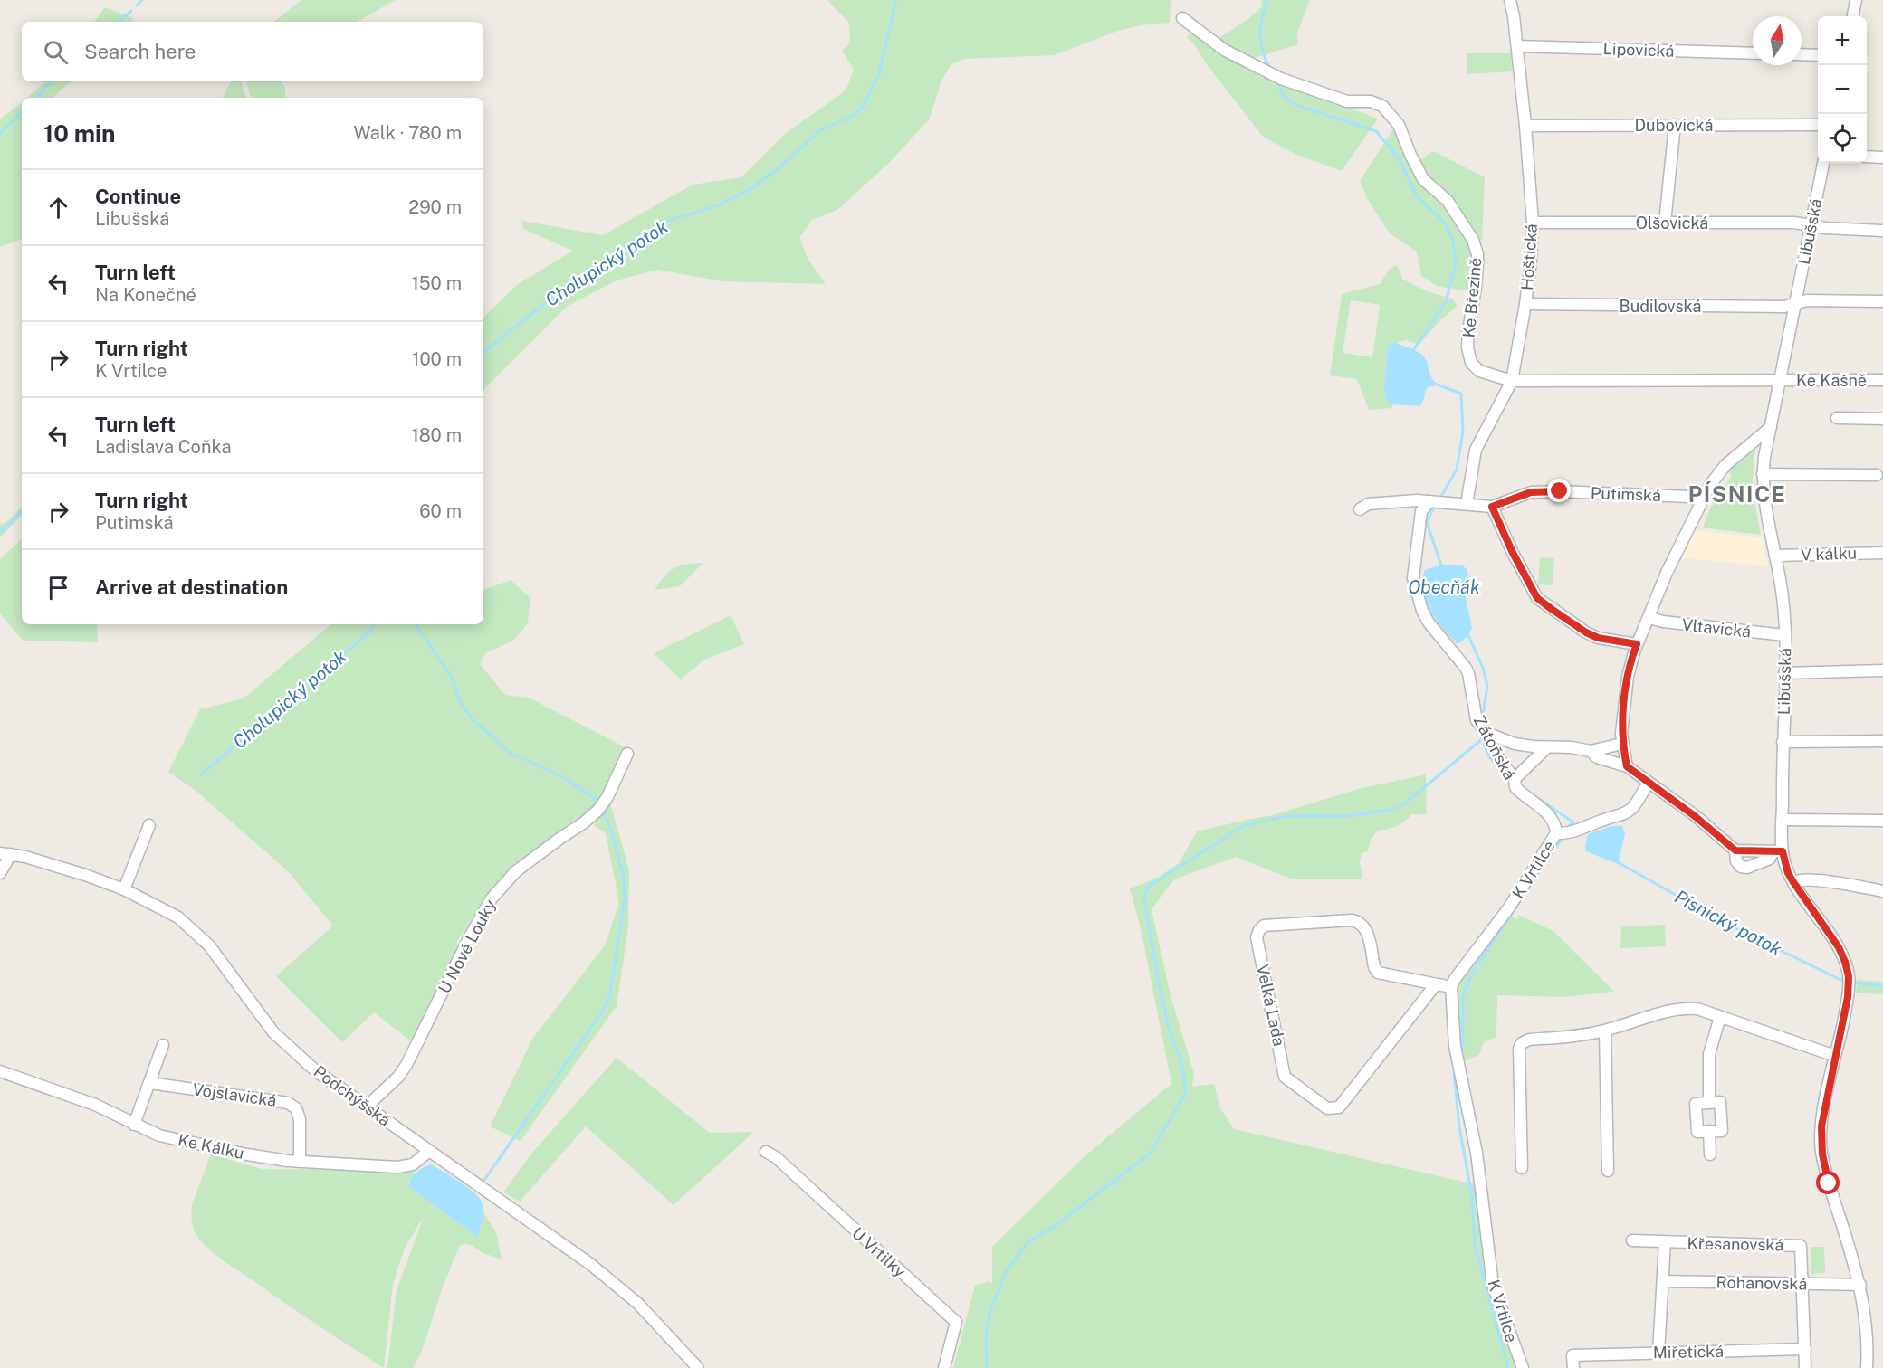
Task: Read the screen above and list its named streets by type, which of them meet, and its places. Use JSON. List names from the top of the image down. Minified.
{"streets":{"street":["Lipovická","Dubovická","Olšovická","Libušská","Hoštická","Ke Březině","Budilovská","Ke Kašně","Putimská","V kálku","Vltavická","Zátoňská","K Vrtilce","U Nové Louky","Velká Lada","Vojslavická","Podchýšská","Ke Kálku","Křesanovská","U Vrtilky","Rohanovská","Miřetická"]},"crossings":[["Lipovická","Hoštická"],["Dubovická","Hoštická"],["Olšovická","Libušská"],["Olšovická","Hoštická"],["Libušská","Ke Březině"],["Libušská","Budilovská"],["Libušská","Ke Kašně"],["Libušská","V kálku"],["Libušská","Vltavická"],["Libušská","Rohanovská"],["Hoštická","Ke Březině"],["Hoštická","Budilovská"],["Hoštická","Putimská"],["Ke Březině","Ke Kašně"],["Putimská","Zátoňská"],["Zátoňská","K Vrtilce"],["K Vrtilce","Velká Lada"],["U Nové Louky","Podchýšská"],["Vojslavická","Ke Kálku"],["Podchýšská","Ke Kálku"],["Křesanovská","Rohanovská"]],"districts":["PÍSNICE"],"water":["Cholupický potok","Obecňák","Písnický potok"],"north":"top","page":{"map_buttons":["+","−"],"search":"Search here","heading":["10 min","Walk · 780 m"],"list":[["Continue","Libušská","290 m"],["Turn left","Na Konečné","150 m"],["Turn right","K Vrtilce","100 m"],["Turn left","Ladislava Coňka","180 m"],["Turn right","Putimská","60 m"],"Arrive at destination"]}}
